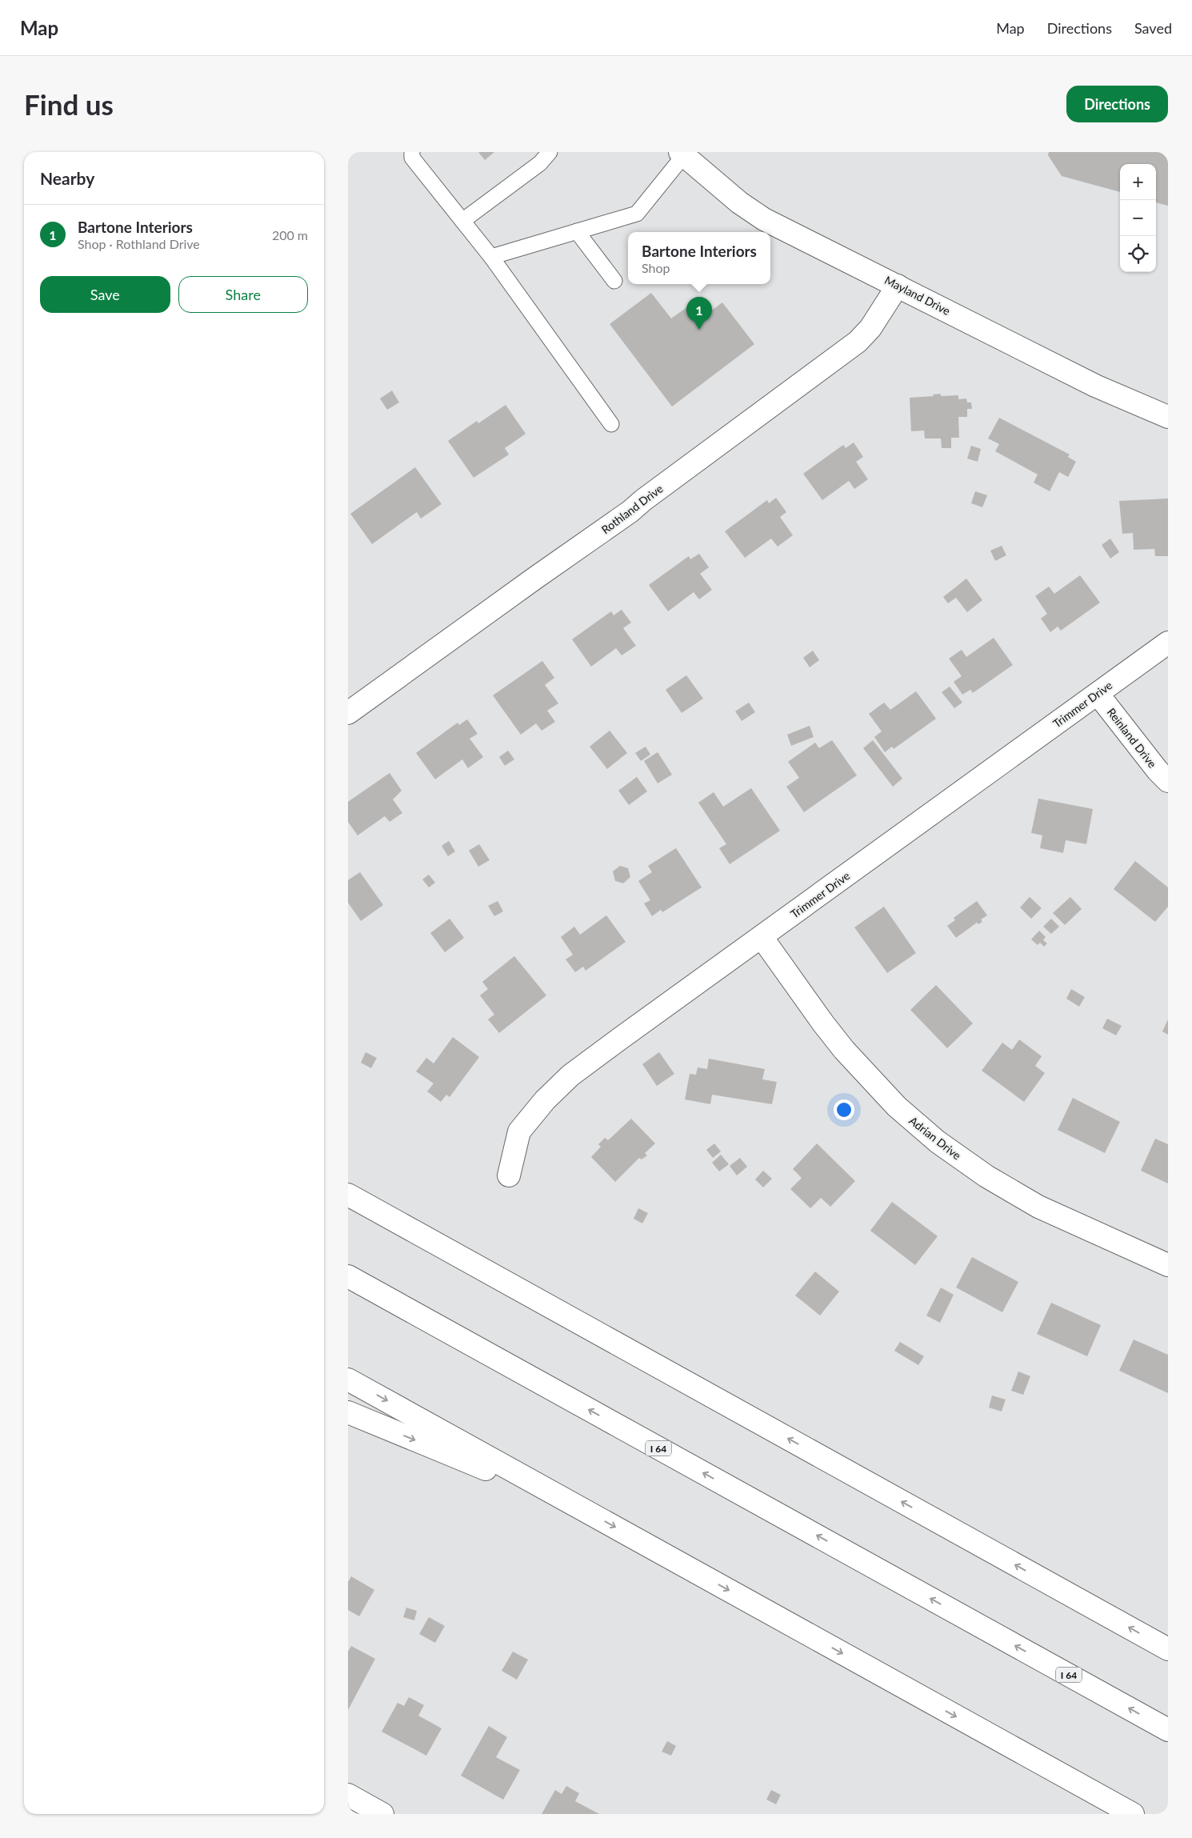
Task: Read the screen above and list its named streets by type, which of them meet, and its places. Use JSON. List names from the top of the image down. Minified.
{"streets":{"main road":["Mayland Drive","Rothland Drive","Trimmer Drive","Reinland Drive","Adrian Drive","I 64"]},"crossings":[["Mayland Drive","Rothland Drive"],["Trimmer Drive","Reinland Drive"],["Trimmer Drive","Adrian Drive"]],"page":{"header":"Map","nav":["Map","Directions","Saved"],"buttons":["Directions",["Save","Share"]],"title":"Find us","heading":"Nearby","map_buttons":["+","−"],"list":[{"mark":"1","name":"Bartone Interiors","note":"Shop · Rothland Drive","value":"200 m"}],"popup":["Bartone Interiors","Shop"],"pins":"1"}}
